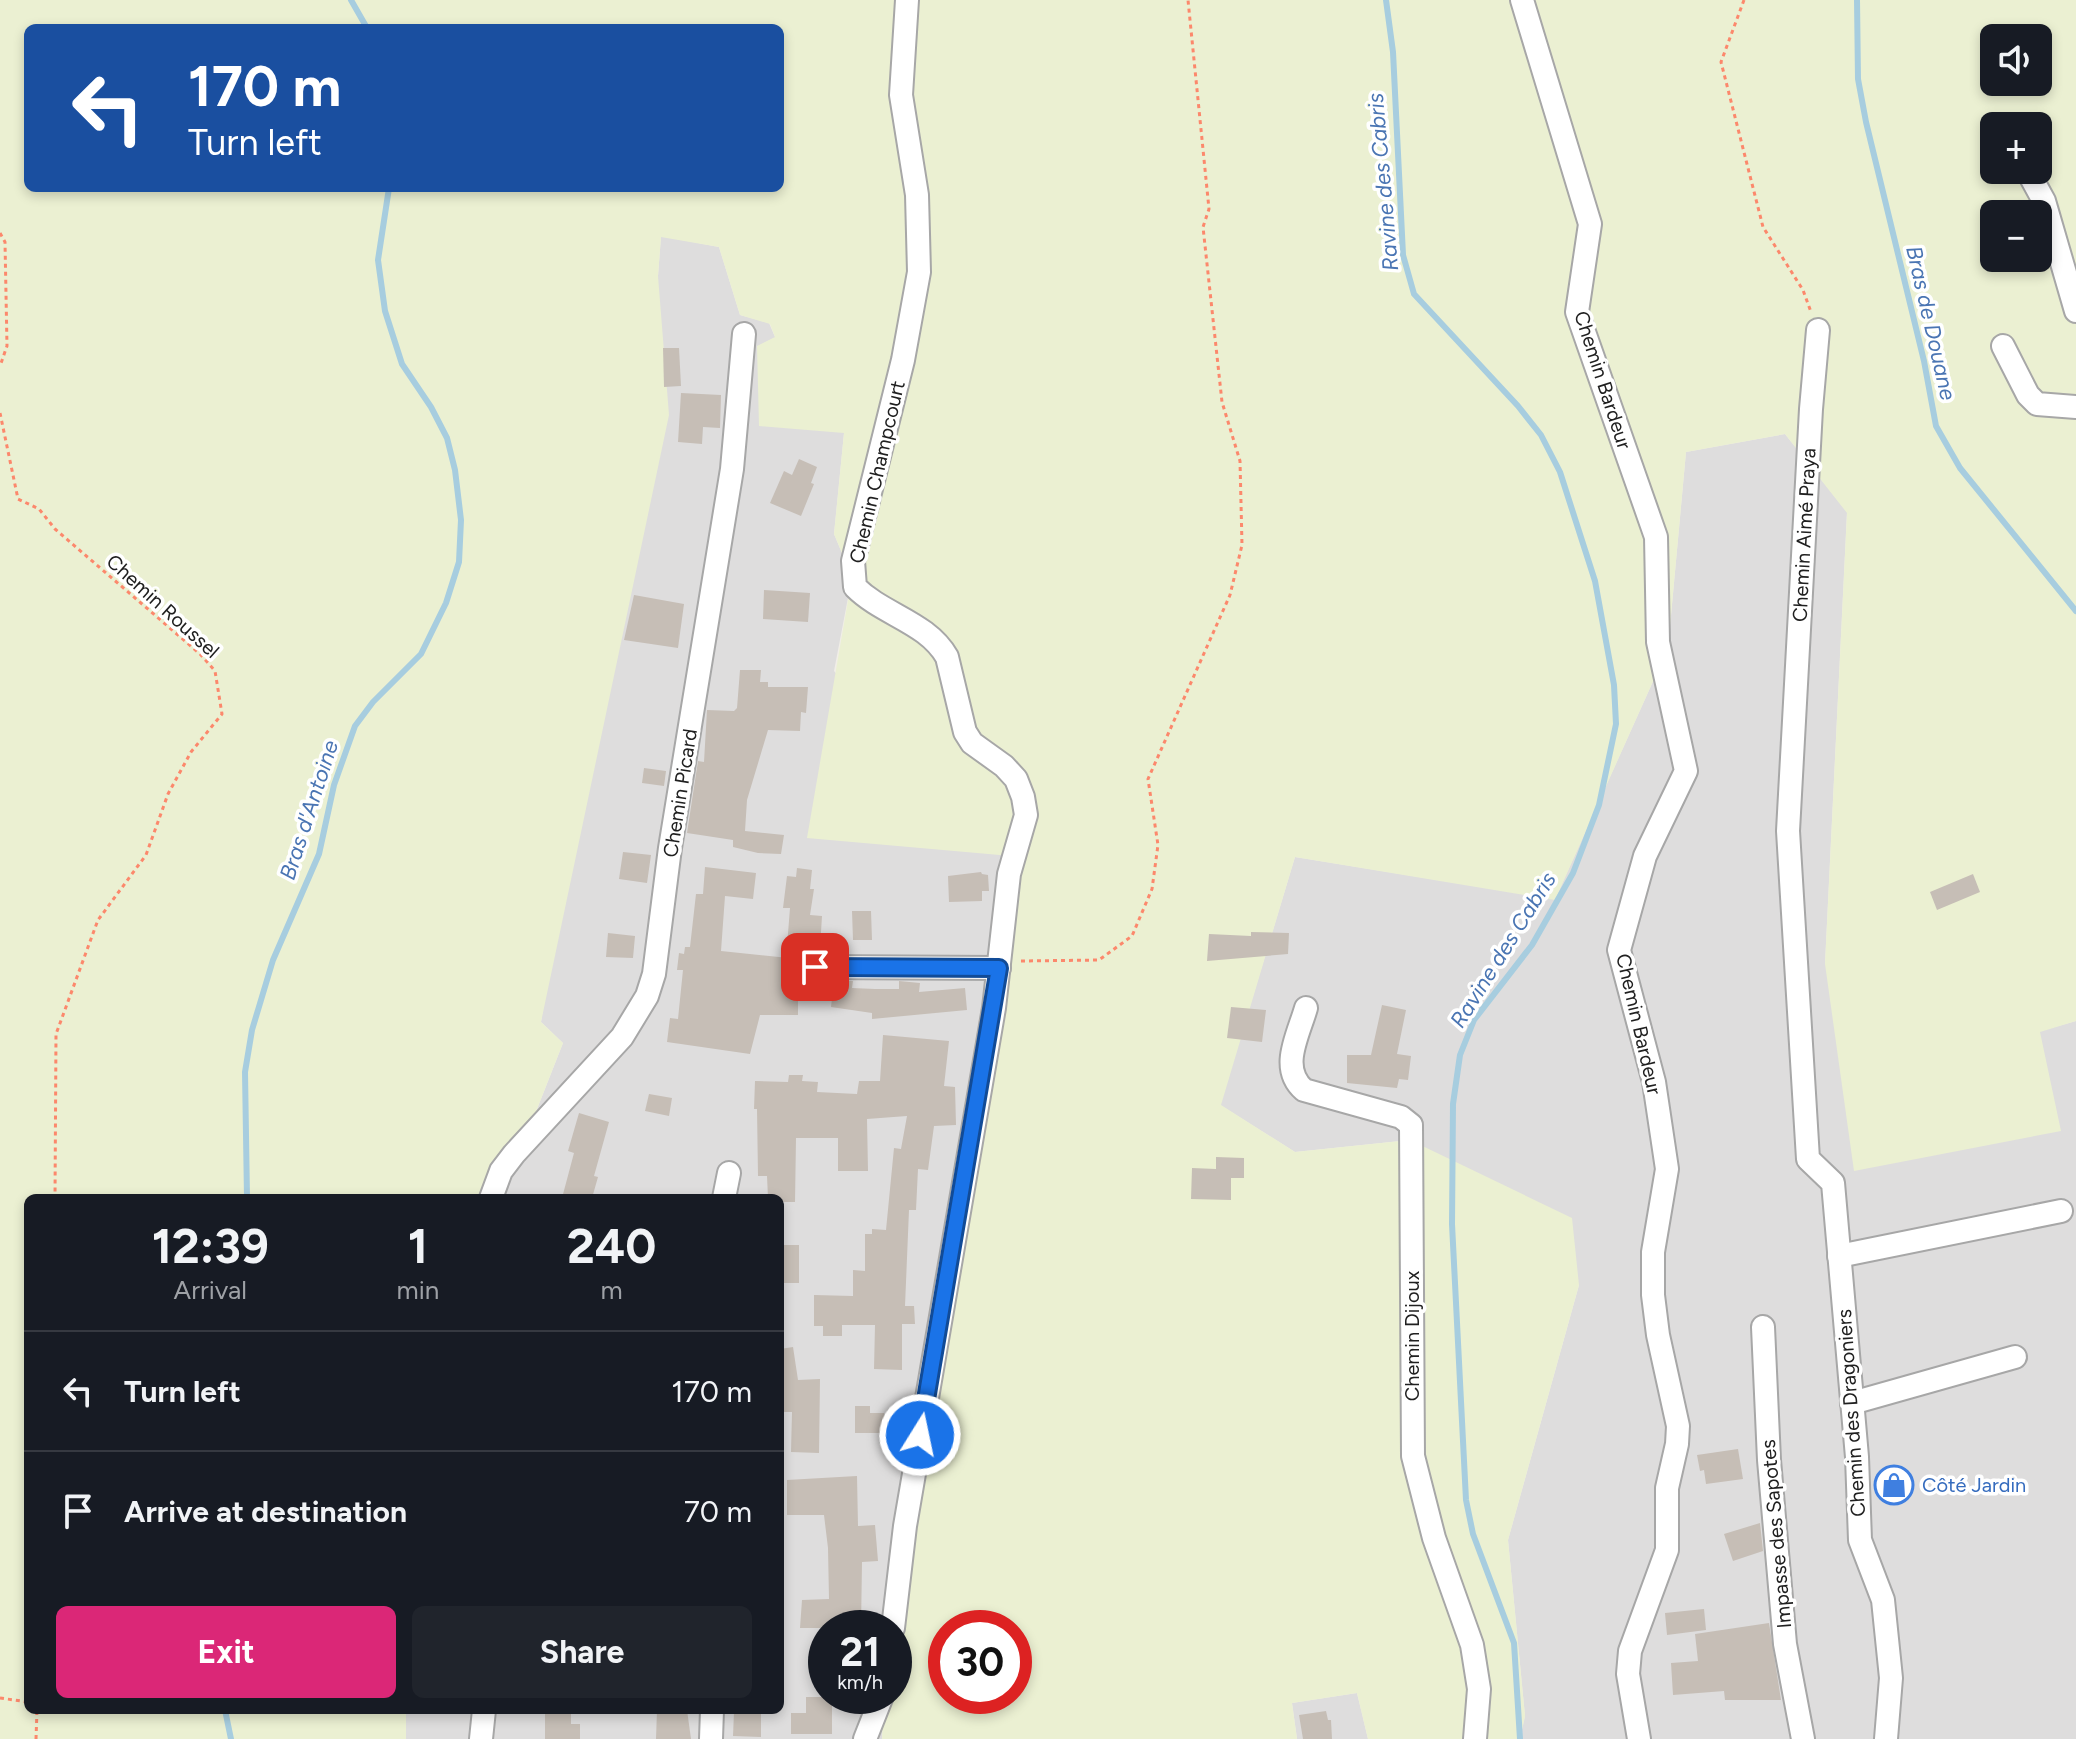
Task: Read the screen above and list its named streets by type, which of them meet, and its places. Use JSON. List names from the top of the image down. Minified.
{"streets":{"street":["Chemin Bardeur","Chemin Champcourt","Chemin Aimé Praya","Chemin Picard","Chemin Dijoux","Chemin des Dragoniers","Impasse des Sapotes"],"path":["Chemin Roussel"]},"crossings":[["Chemin Aimé Praya","Chemin des Dragoniers"]],"water":["Ravine des Cabris","Bras de Douane","Bras d'Antoine"],"places":{"shop":["Côté Jardin"]},"page":{"map_buttons":["+","−"],"turn":["170 m","Turn left"],"eta":["12:39","Arrival","1","min","240","m"],"list":[{"name":"Turn left","value":"170 m"},{"name":"Arrive at destination","value":"70 m"}],"buttons":["Exit","Share"],"speed":"21 km/h","limit":"30"}}
